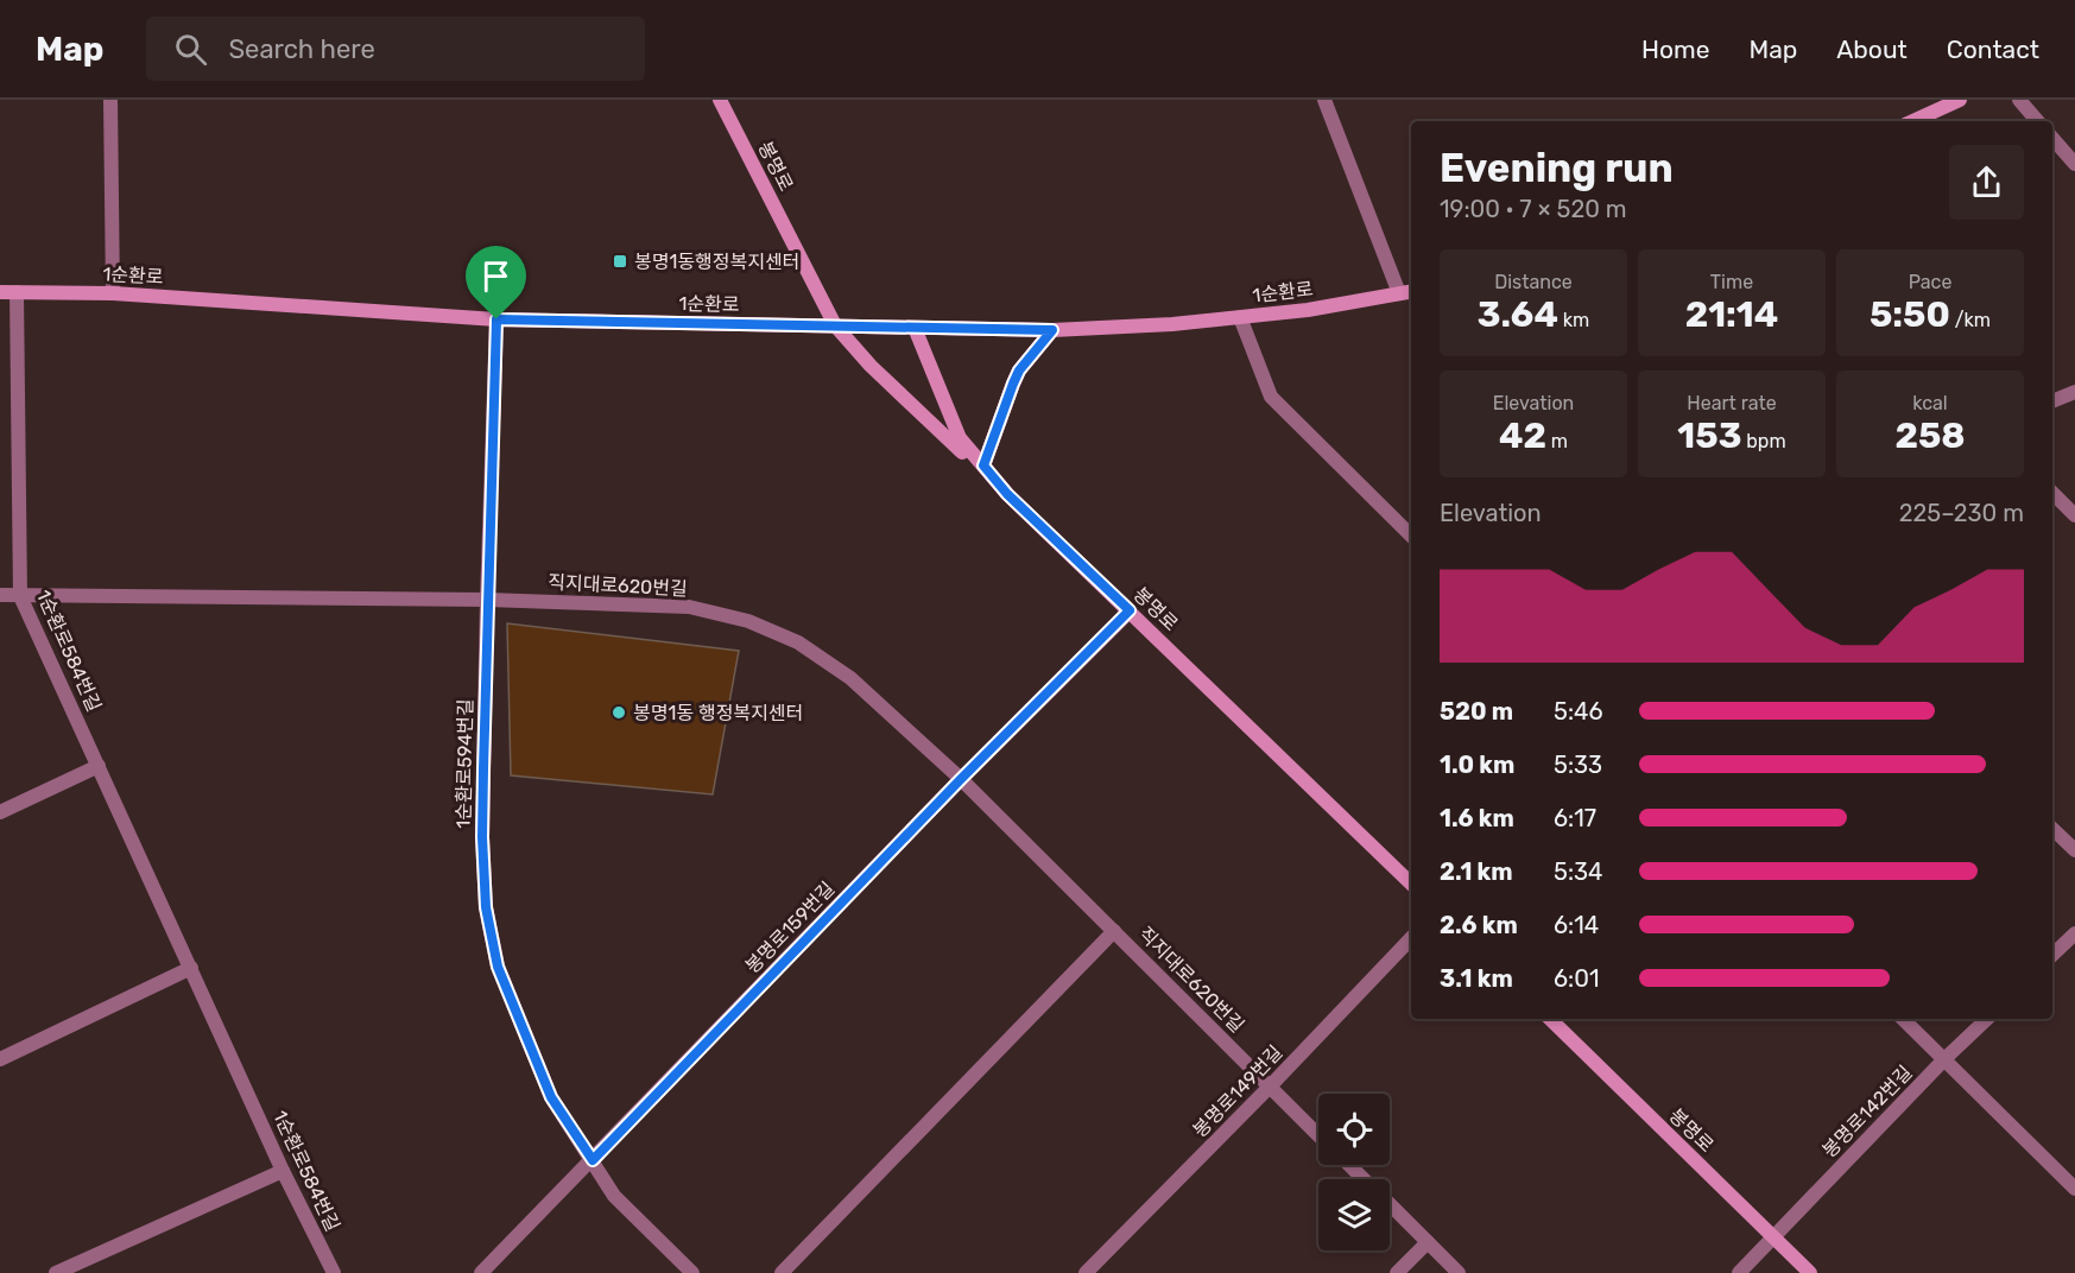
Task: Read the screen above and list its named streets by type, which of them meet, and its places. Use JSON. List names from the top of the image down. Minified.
{"streets":{"street":["봉명로","1순환로","직지대로620번길","1순환로584번길","1순환로594번길","봉명로159번길","봉명로149번길","봉명로142번길"]},"crossings":[["봉명로","1순환로"],["봉명로","봉명로159번길"],["봉명로","봉명로142번길"],["1순환로","1순환로584번길"],["1순환로","1순환로594번길"],["직지대로620번길","1순환로584번길"],["직지대로620번길","1순환로594번길"],["직지대로620번길","봉명로159번길"],["직지대로620번길","봉명로149번길"],["1순환로594번길","봉명로159번길"]],"places":{"transit":["봉명1동행정복지센터"],"other":["봉명1동 행정복지센터"]},"page":{"header":"Map","search":"Search here","nav":["Home","Map","About","Contact"],"heading":["Evening run","19:00 · 7 × 520 m"],"stats":[["Distance","3.64 km"],["Time","21:14"],["Pace","5:50 /km"],["Elevation","42 m"],["Heart rate","153 bpm"],["kcal","258"]],"chart":["Elevation","225–230 m"],"list":[{"name":"520 m","note":"5:46"},{"name":"1.0 km","note":"5:33"},{"name":"1.6 km","note":"6:17"},{"name":"2.1 km","note":"5:34"},{"name":"2.6 km","note":"6:14"},{"name":"3.1 km","note":"6:01"}]}}
